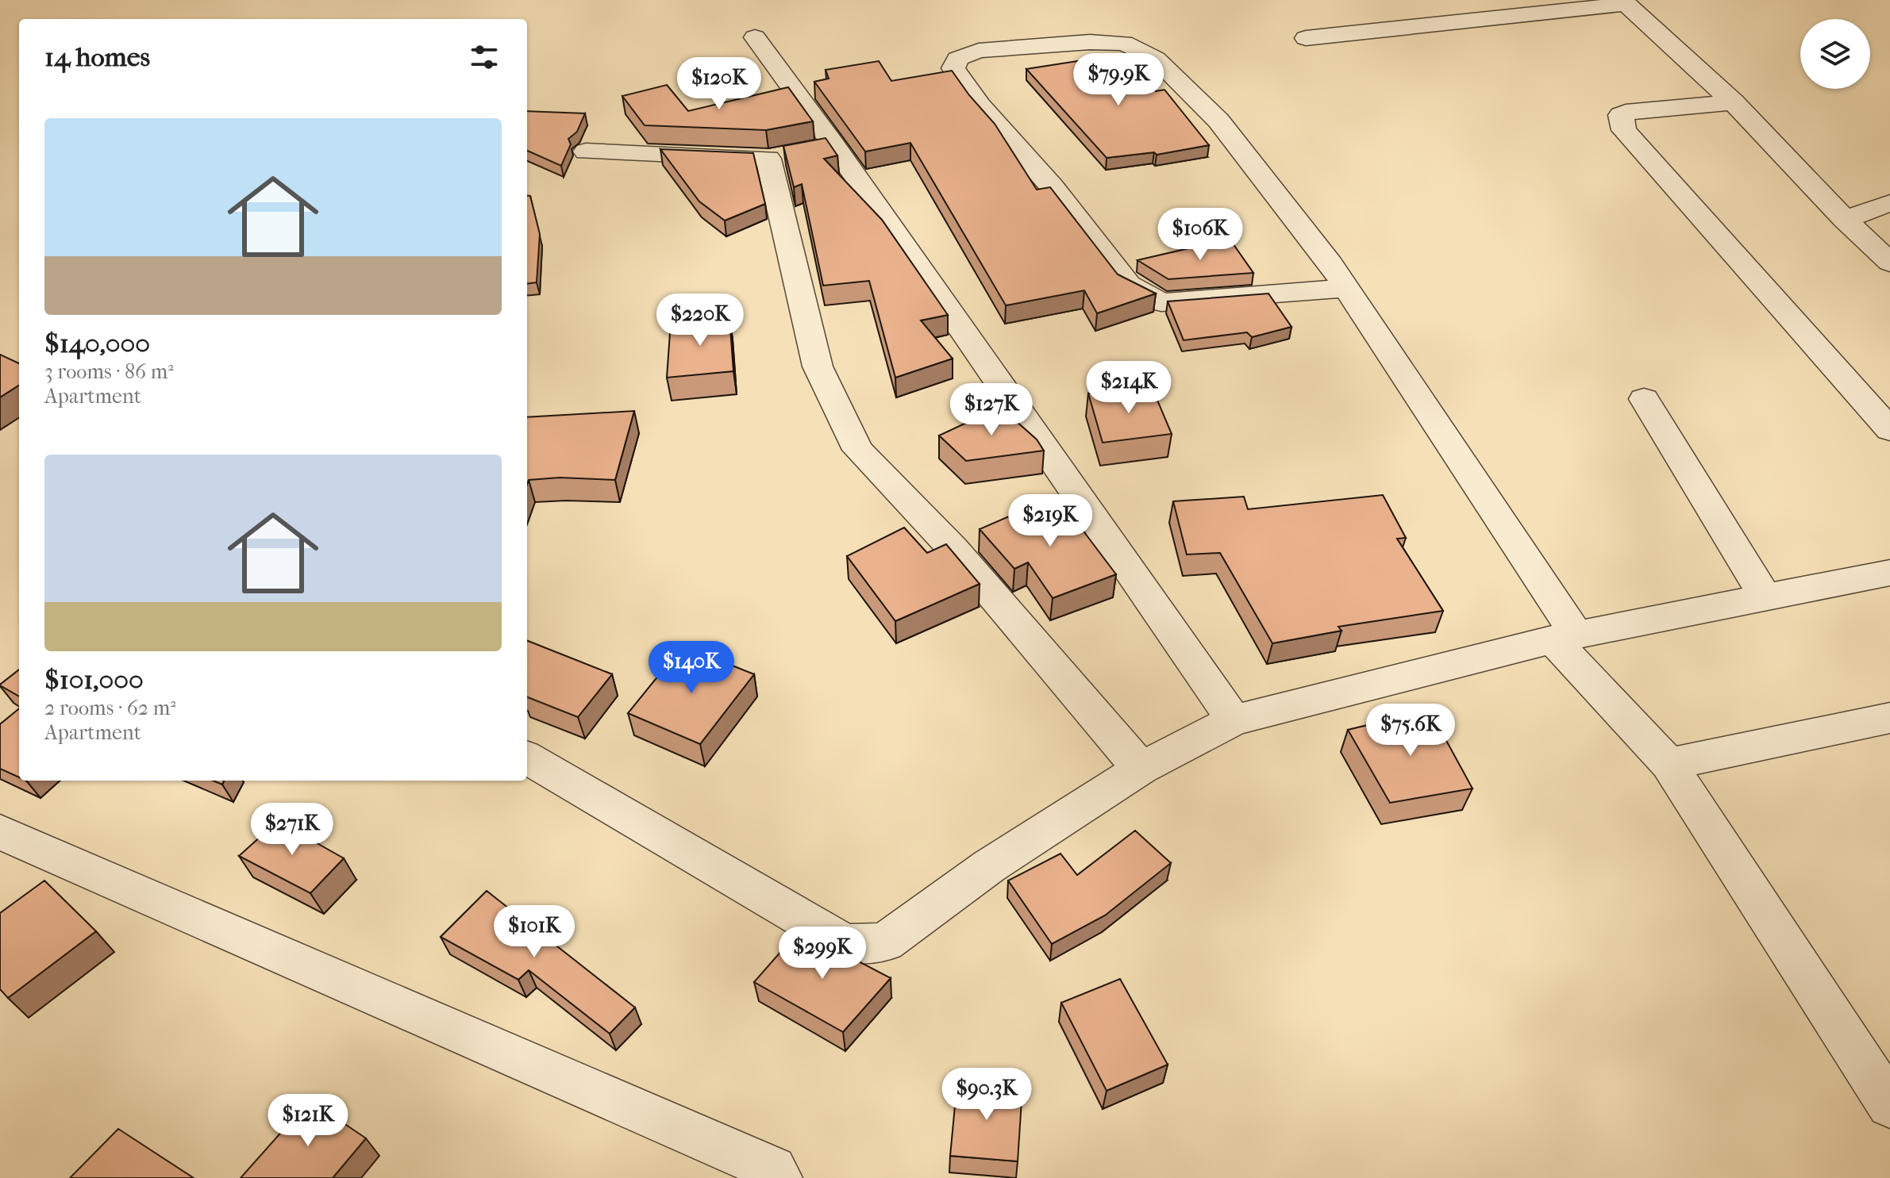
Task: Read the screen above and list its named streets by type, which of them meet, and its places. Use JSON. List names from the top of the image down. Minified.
{"page":{"heading":"14 homes","price":["$79.9K","$120K","$106K","$220K","$214K","$127K","$219K","$140K","$75.6K","$271K","$101K","$299K","$90.3K","$121K"],"list":[{"name":"$140,000","note":"3 rooms · 86 m² · Apartment"},{"name":"$101,000","note":"2 rooms · 62 m² · Apartment"}]}}
